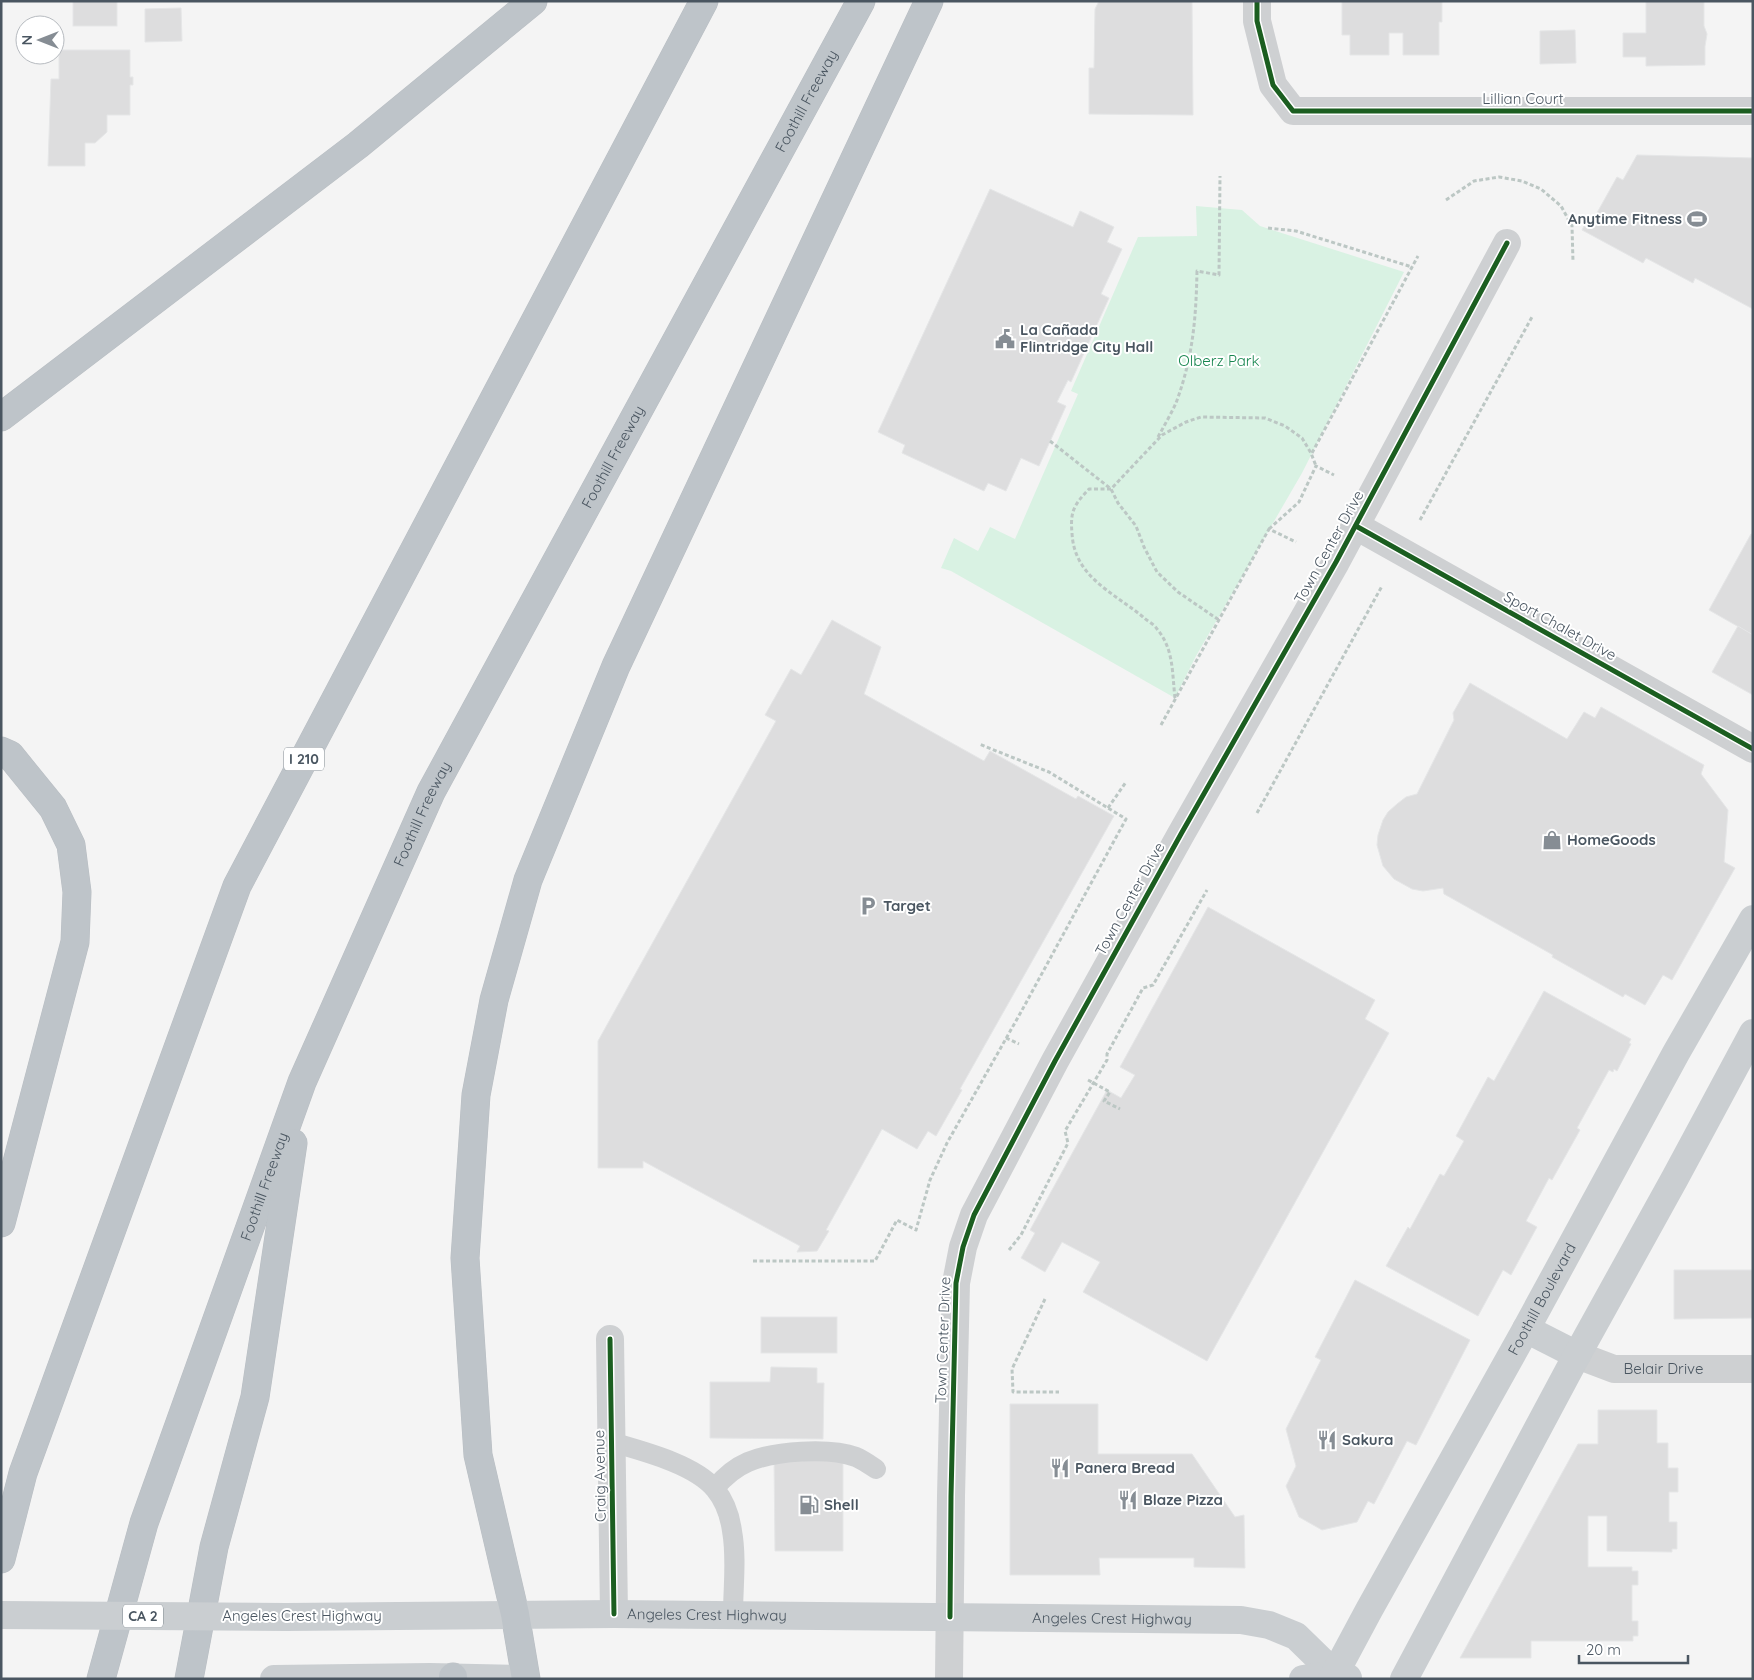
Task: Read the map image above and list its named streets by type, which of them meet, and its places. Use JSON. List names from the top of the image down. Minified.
{"streets":{"highway":["Foothill Freeway","I 210"],"main road":["Foothill Boulevard","Angeles Crest Highway","CA 2"],"street":["Lillian Court","Town Center Drive","Sport Chalet Drive","Belair Drive","Craig Avenue"]},"crossings":[["Town Center Drive","Sport Chalet Drive"],["Town Center Drive","Angeles Crest Highway"],["Foothill Boulevard","Angeles Crest Highway"],["Craig Avenue","Angeles Crest Highway"]],"parks":["Olberz Park"],"places":{"sports":["Anytime Fitness"],"public building":["La Cañada Flintridge City Hall"],"shop":["HomeGoods"],"parking":["Target"],"restaurant":["Sakura","Panera Bread","Blaze Pizza"],"fuel station":["Shell"]},"scale_bar":"20 m","north":"left"}
